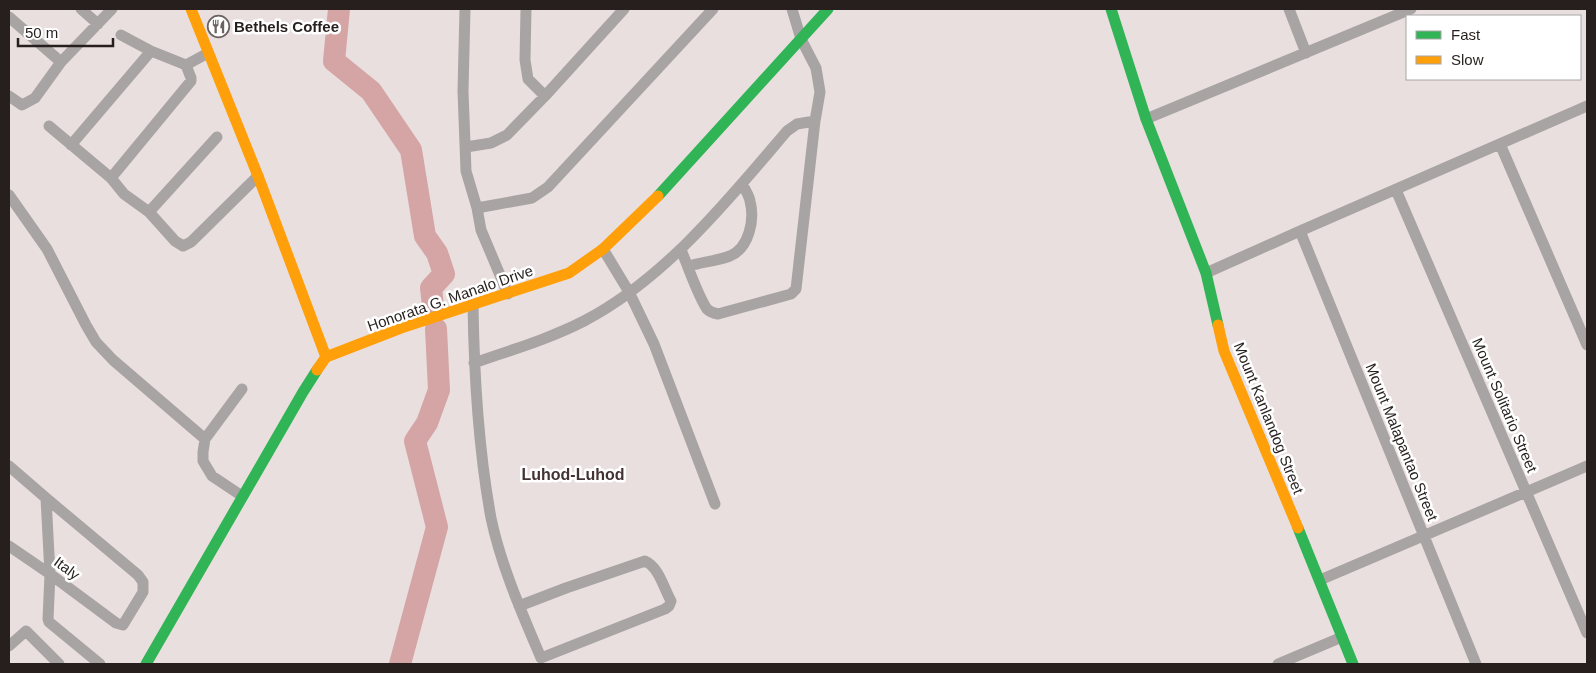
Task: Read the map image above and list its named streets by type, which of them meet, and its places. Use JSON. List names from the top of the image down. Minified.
{"streets":{"street":["Honorata G. Manalo Drive","Mount Solitario Street","Mount Kanlandog Street","Mount Malapantao Street","Italy"]},"districts":["Luhod-Luhod"],"places":{"restaurant":["Bethels Coffee"]},"legend":["Fast","Slow"],"scale_bar":"50 m"}
